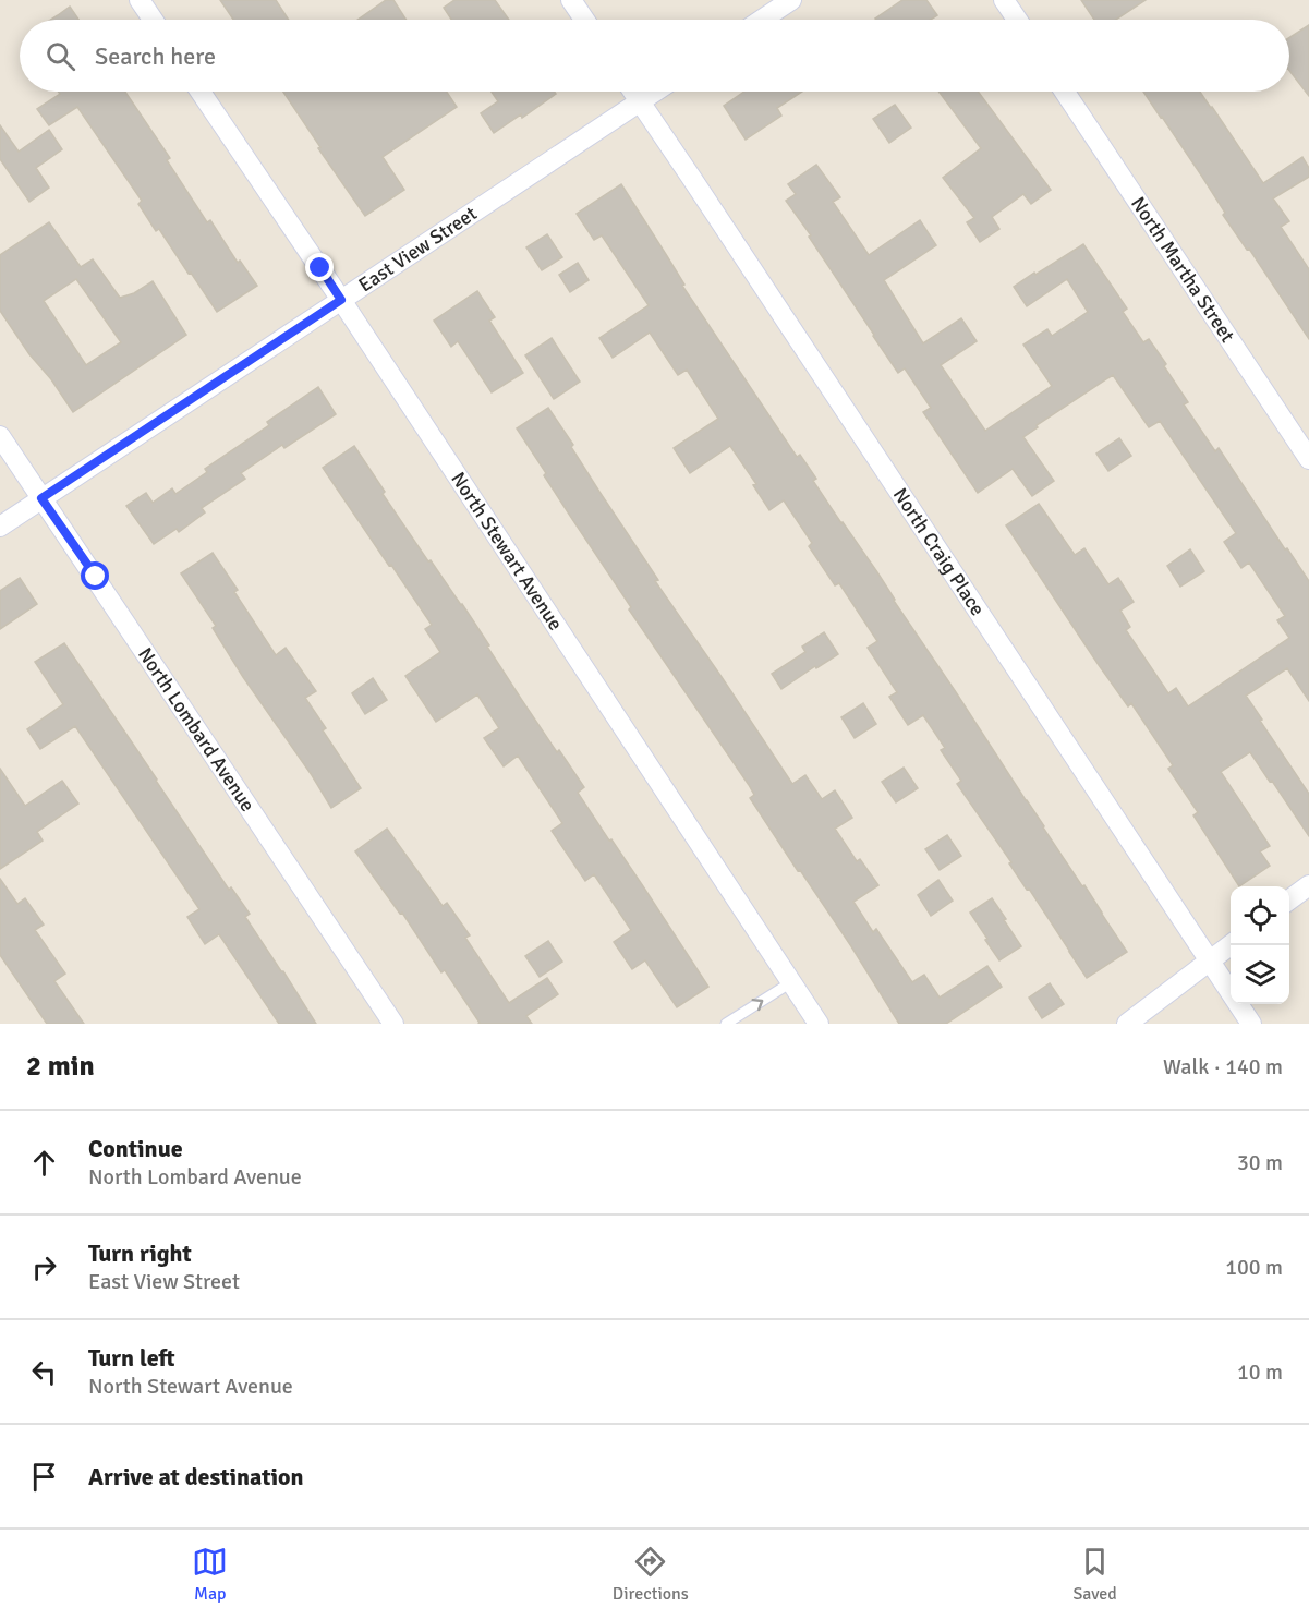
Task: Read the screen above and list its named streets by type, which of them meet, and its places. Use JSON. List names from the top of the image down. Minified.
{"streets":{"street":["East View Street","North Martha Street","North Stewart Avenue","North Craig Place","North Lombard Avenue"]},"crossings":[["East View Street","North Stewart Avenue"],["East View Street","North Craig Place"],["East View Street","North Lombard Avenue"]],"page":{"search":"Search here","heading":["2 min","Walk · 140 m"],"list":[["Continue","North Lombard Avenue","30 m"],["Turn right","East View Street","100 m"],["Turn left","North Stewart Avenue","10 m"],"Arrive at destination"],"nav":["Map","Directions","Saved"]}}
